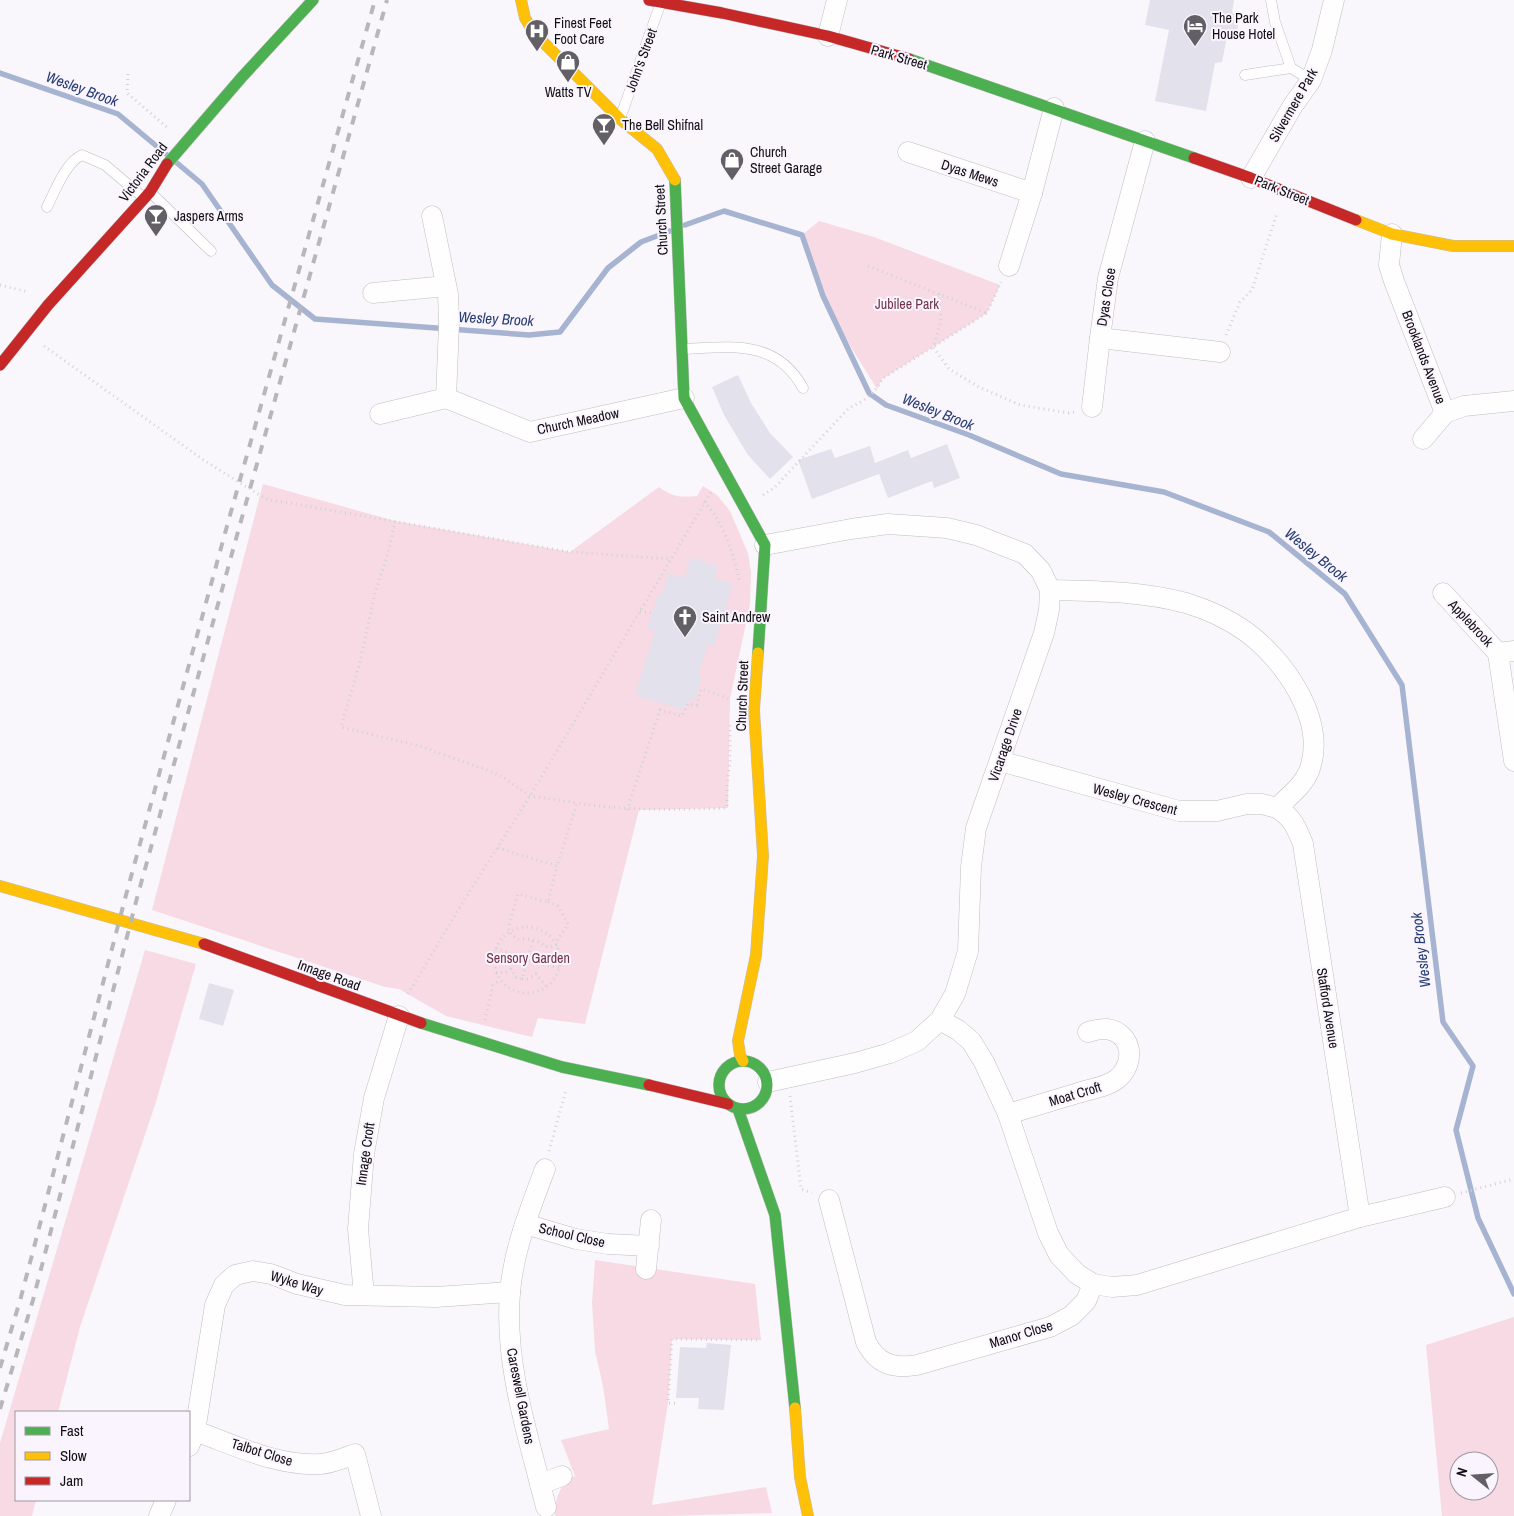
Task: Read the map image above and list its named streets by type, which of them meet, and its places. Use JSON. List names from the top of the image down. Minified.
{"streets":{"main road":["Park Street","Victoria Road","Church Street","Innage Road"],"street":["Silvermere Park","Dyas Mews","Dyas Close","Brooklands Avenue","Church Meadow","Applebrook","Vicarage Drive","Wesley Crescent","Stafford Avenue","Moat Croft","Innage Croft","School Close","Wyke Way","Manor Close","Careswell Gardens","Talbot Close"],"lane":["John's Street"]},"crossings":[["Park Street","John's Street"],["Park Street","Silvermere Park"],["Park Street","Dyas Close"],["Park Street","Brooklands Avenue"],["John's Street","Church Street"],["Church Street","Church Meadow"],["Church Street","Vicarage Drive"],["Church Street","Innage Road"],["Vicarage Drive","Wesley Crescent"],["Vicarage Drive","Innage Road"],["Wesley Crescent","Stafford Avenue"],["Innage Road","Innage Croft"],["Innage Croft","Wyke Way"],["School Close","Careswell Gardens"],["Wyke Way","Careswell Gardens"],["Wyke Way","Talbot Close"]],"water":["Wesley Brook"],"parks":["Jubilee Park","Sensory Garden"],"places":{"hotel":["The Park House Hotel"],"hospital":["Finest Feet Foot Care"],"shop":["Watts TV","Church Street Garage"],"bar":["The Bell Shifnal","Jaspers Arms"],"church":["Saint Andrew"]},"legend":["Fast","Slow","Jam"],"north":"left"}
